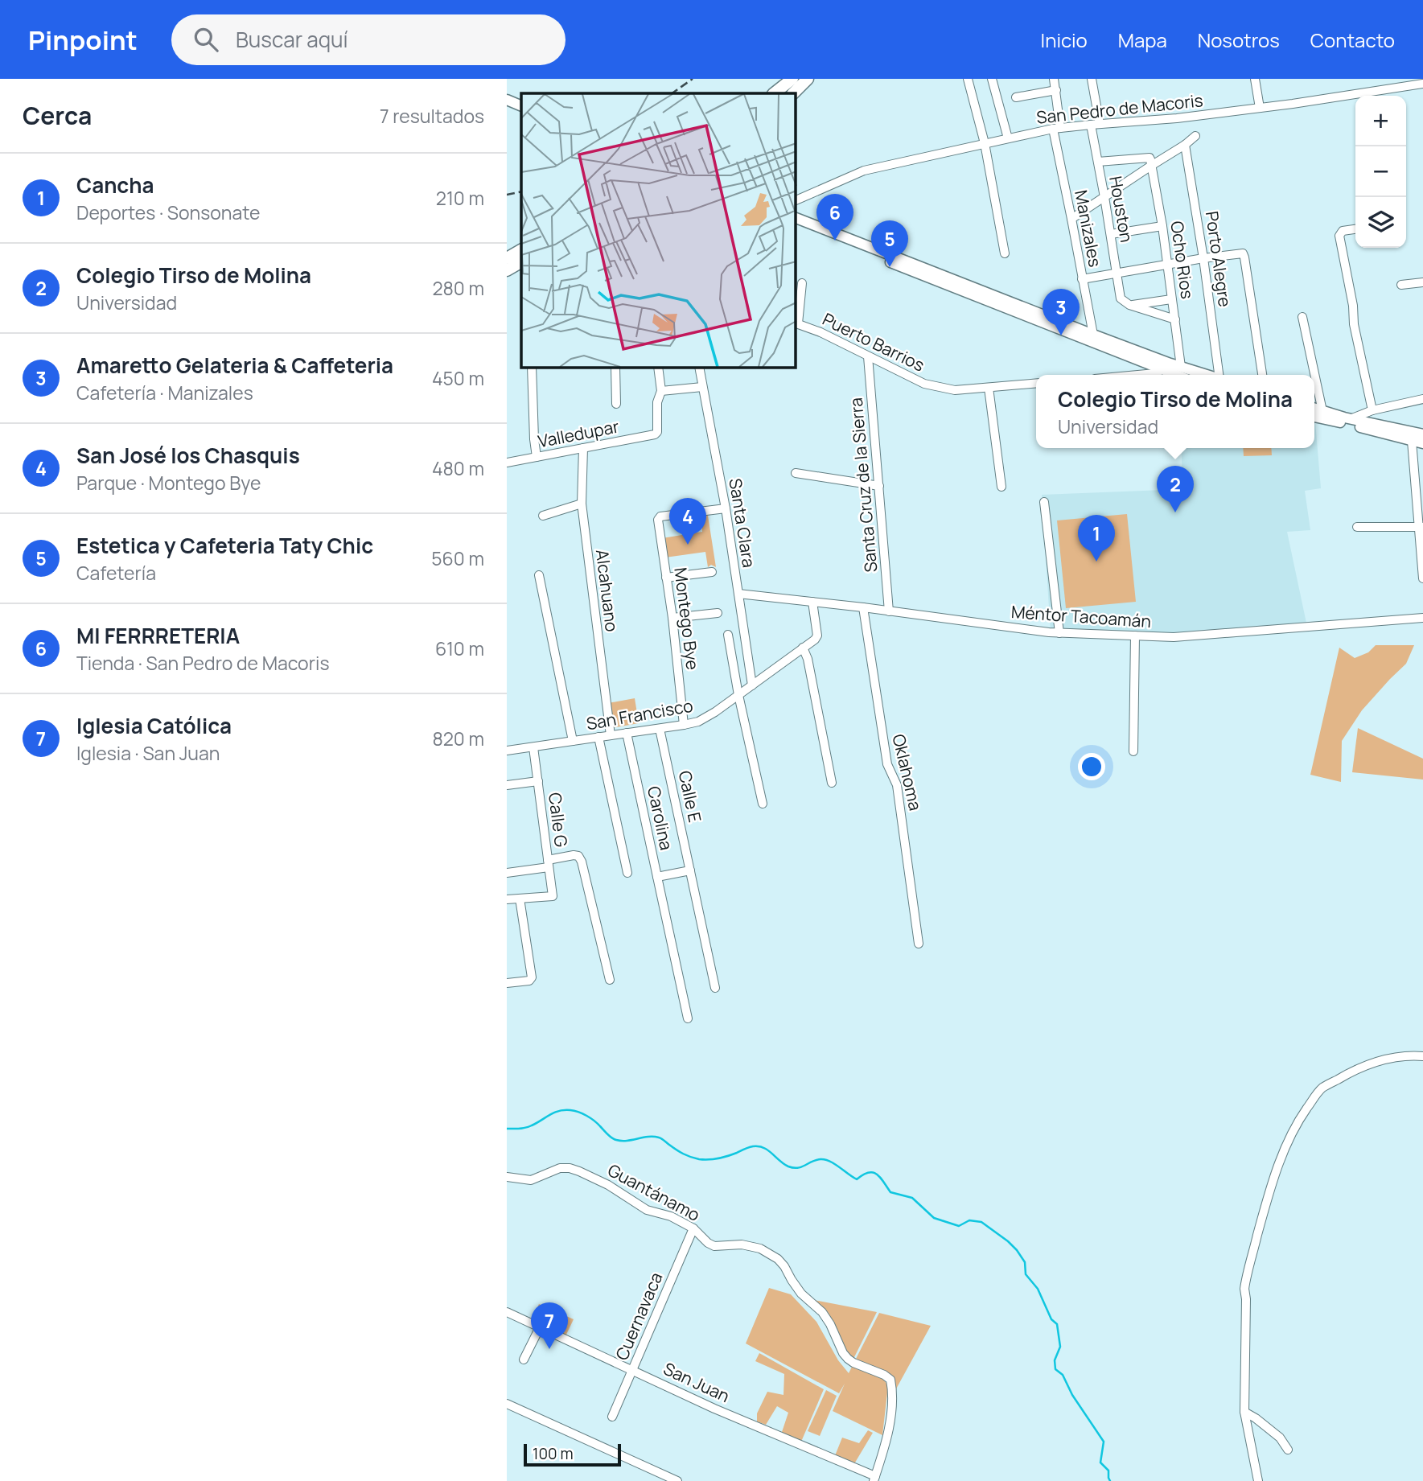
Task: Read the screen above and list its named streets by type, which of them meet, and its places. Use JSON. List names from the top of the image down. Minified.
{"streets":{"street":["San Pedro de Macoris","Houston","Manizales","Porto Alegre","Ocho Rios","Puerto Barrios","Valledupar","Santa Cruz de la Sierra","Santa Clara","Alcahuano","Méntor Tacoamán","Montego Bye","San Francisco","Oklahoma","Calle E","Carolina","Calle G","Guantánamo","Cuernavaca","San Juan"]},"crossings":[["San Pedro de Macoris","Houston"],["San Pedro de Macoris","Manizales"],["Puerto Barrios","Santa Cruz de la Sierra"],["Valledupar","Alcahuano"],["Santa Cruz de la Sierra","Méntor Tacoamán"],["Santa Clara","Méntor Tacoamán"],["Santa Clara","Montego Bye"],["Santa Clara","San Francisco"],["Alcahuano","San Francisco"],["Méntor Tacoamán","San Francisco"],["Méntor Tacoamán","Oklahoma"],["Montego Bye","San Francisco"],["San Francisco","Calle E"],["San Francisco","Carolina"],["San Francisco","Calle G"],["Calle E","Carolina"],["Guantánamo","Cuernavaca"],["Guantánamo","San Juan"],["Cuernavaca","San Juan"]],"scale_bar":"100 m","page":{"header":"Pinpoint","search":"Buscar aquí","nav":["Inicio","Mapa","Nosotros","Contacto"],"heading":["Cerca","7 resultados"],"map_buttons":["+","−"],"list":[{"mark":"1","name":"Cancha","note":"Deportes · Sonsonate","value":"210 m"},{"mark":"2","name":"Colegio Tirso de Molina","note":"Universidad","value":"280 m"},{"mark":"3","name":"Amaretto Gelateria & Caffeteria","note":"Cafetería · Manizales","value":"450 m"},{"mark":"4","name":"San José los Chasquis","note":"Parque · Montego Bye","value":"480 m"},{"mark":"5","name":"Estetica y Cafeteria Taty Chic","note":"Cafetería","value":"560 m"},{"mark":"6","name":"MI FERRRETERIA","note":"Tienda · San Pedro de Macoris","value":"610 m"},{"mark":"7","name":"Iglesia Católica","note":"Iglesia · San Juan","value":"820 m"}],"pins":["6","5","3","2","4","1","7"],"popup":["Colegio Tirso de Molina","Universidad"],"scale":"100 m"}}
